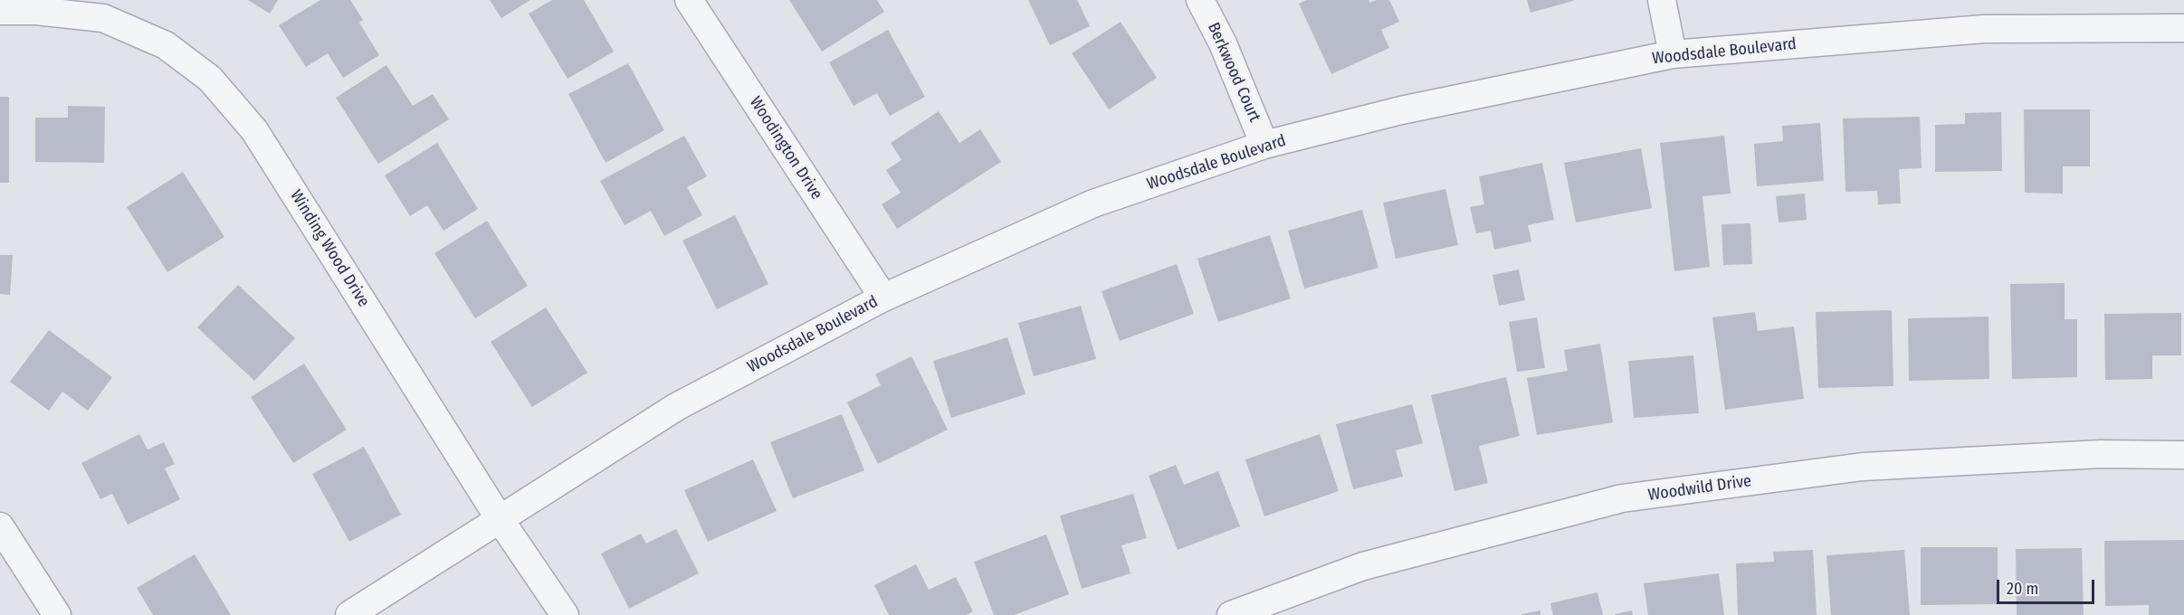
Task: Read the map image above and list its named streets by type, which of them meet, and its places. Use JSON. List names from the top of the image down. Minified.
{"streets":{"street":["Woodsdale Boulevard","Berkwood Court","Woodington Drive","Winding Wood Drive","Woodwild Drive"]},"crossings":[["Woodsdale Boulevard","Berkwood Court"],["Woodsdale Boulevard","Woodington Drive"],["Woodsdale Boulevard","Winding Wood Drive"]],"scale_bar":"20 m"}
